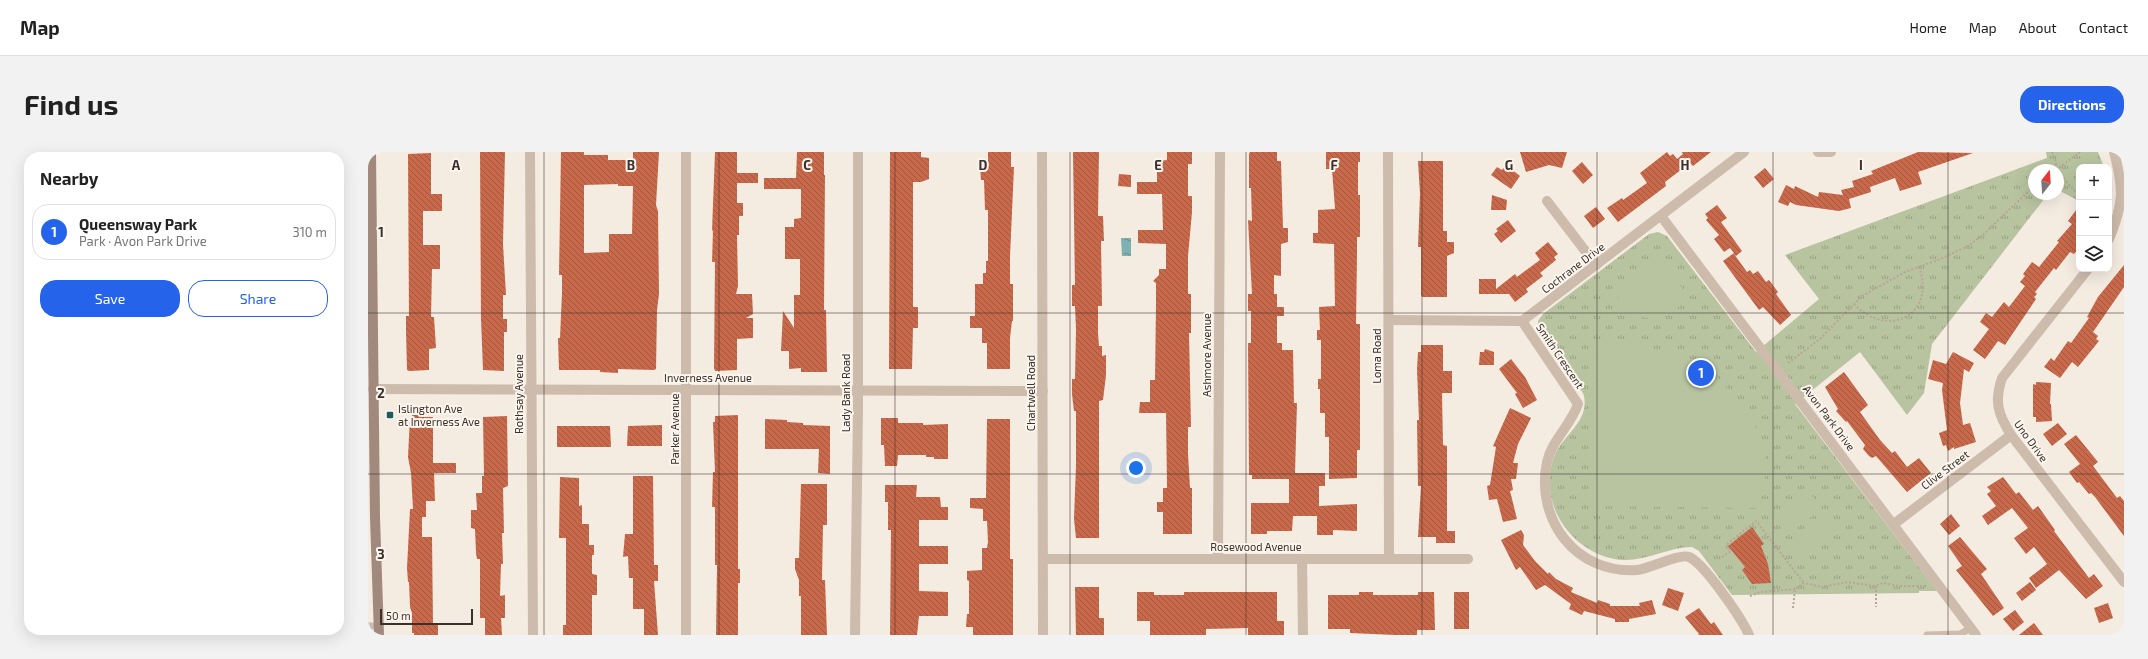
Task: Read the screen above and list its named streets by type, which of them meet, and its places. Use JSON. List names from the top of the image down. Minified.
{"streets":{"street":["Cochrane Drive","Ashmore Avenue","Loma Road","Smith Crescent","Inverness Avenue","Lady Bank Road","Chartwell Road","Rothsay Avenue","Avon Park Drive","Parker Avenue","Uno Drive","Clive Street","Rosewood Avenue"]},"crossings":[["Cochrane Drive","Smith Crescent"],["Cochrane Drive","Avon Park Drive"],["Ashmore Avenue","Rosewood Avenue"],["Loma Road","Rosewood Avenue"],["Inverness Avenue","Lady Bank Road"],["Inverness Avenue","Chartwell Road"],["Inverness Avenue","Rothsay Avenue"],["Inverness Avenue","Parker Avenue"],["Chartwell Road","Rosewood Avenue"],["Avon Park Drive","Clive Street"],["Uno Drive","Clive Street"]],"places":{"transit":["Islington Ave at Inverness Ave"]},"scale_bar":"50 m","north":"top","page":{"header":"Map","nav":["Home","Map","About","Contact"],"buttons":["Directions",["Save","Share"]],"title":"Find us","heading":"Nearby","map_buttons":["+","−"],"list":[{"mark":"1","name":"Queensway Park","note":"Park · Avon Park Drive","value":"310 m"}],"pins":"1","scale":"50 m"},"grid":{"columns":["A","B","C","D","E","F","G","H","I"],"rows":["1","2","3"]}}
